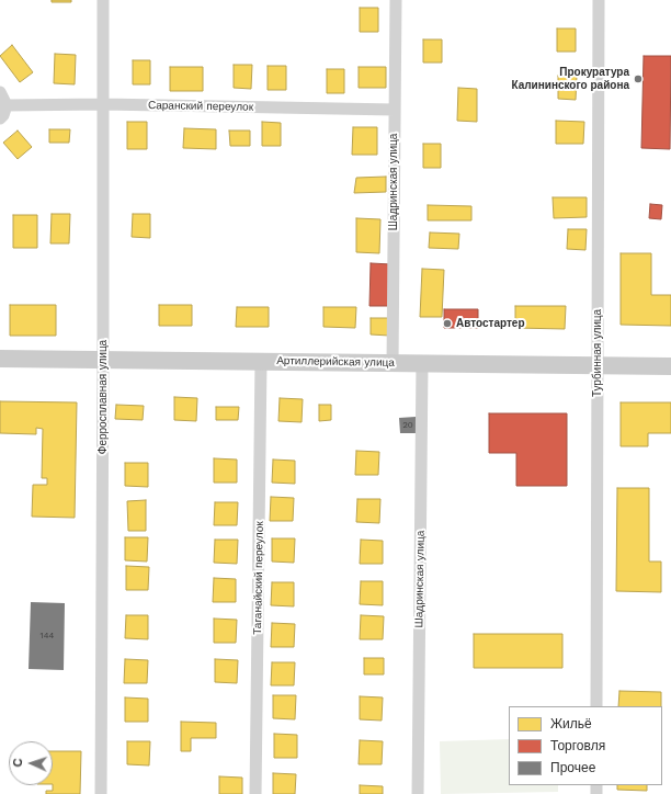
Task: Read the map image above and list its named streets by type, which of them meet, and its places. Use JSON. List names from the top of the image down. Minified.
{"streets":{"street":["Саранский переулок","Шадринская улица","Турбинная улица","Артиллерийская улица","Ферросплавная улица","Таганайский переулок"]},"crossings":[["Саранский переулок","Шадринская улица"],["Саранский переулок","Ферросплавная улица"],["Шадринская улица","Артиллерийская улица"],["Турбинная улица","Артиллерийская улица"],["Артиллерийская улица","Ферросплавная улица"],["Артиллерийская улица","Таганайский переулок"]],"places":["Прокуратура Калининского района","Автостартер"],"house_numbers":["20","144"],"legend":["Жильё","Торговля","Прочее"],"north":"left"}
